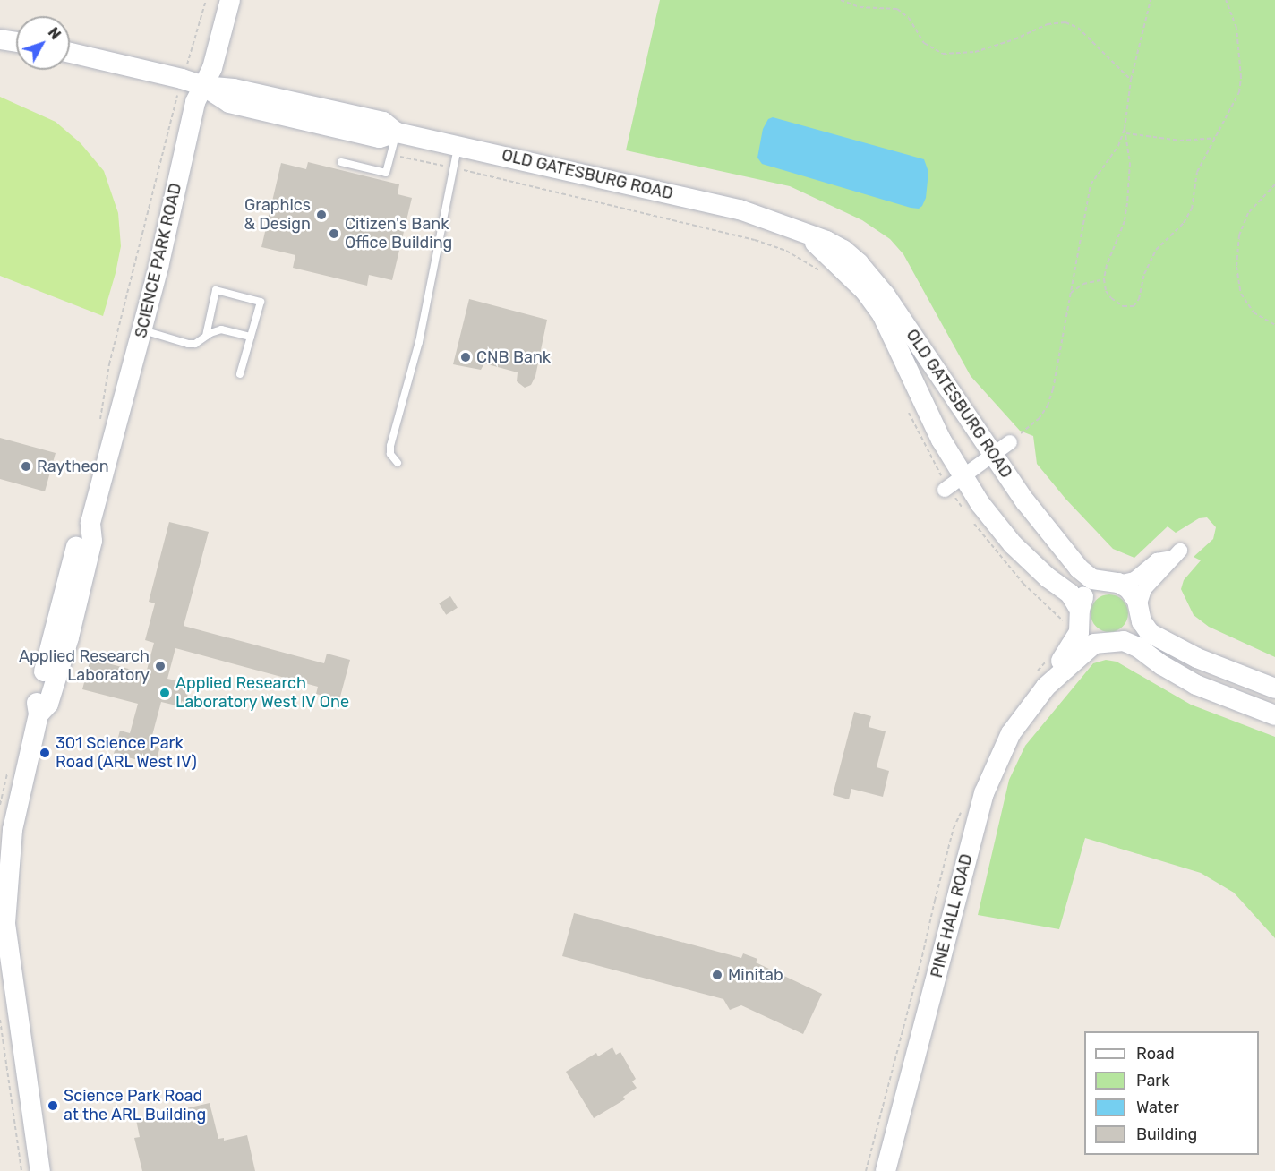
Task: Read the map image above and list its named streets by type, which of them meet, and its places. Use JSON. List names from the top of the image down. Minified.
{"streets":{"street":["OLD GATESBURG ROAD","SCIENCE PARK ROAD","PINE HALL ROAD"]},"crossings":[["OLD GATESBURG ROAD","SCIENCE PARK ROAD"],["OLD GATESBURG ROAD","PINE HALL ROAD"]],"places":["Graphics & Design","Citizen's Bank Office Building","CNB Bank","Raytheon","Applied Research Laboratory","Applied Research Laboratory West IV One","301 Science Park Road (ARL West IV)","Minitab","Science Park Road at the ARL Building"],"legend":["Road","Park","Water","Building"],"north":"top right"}
